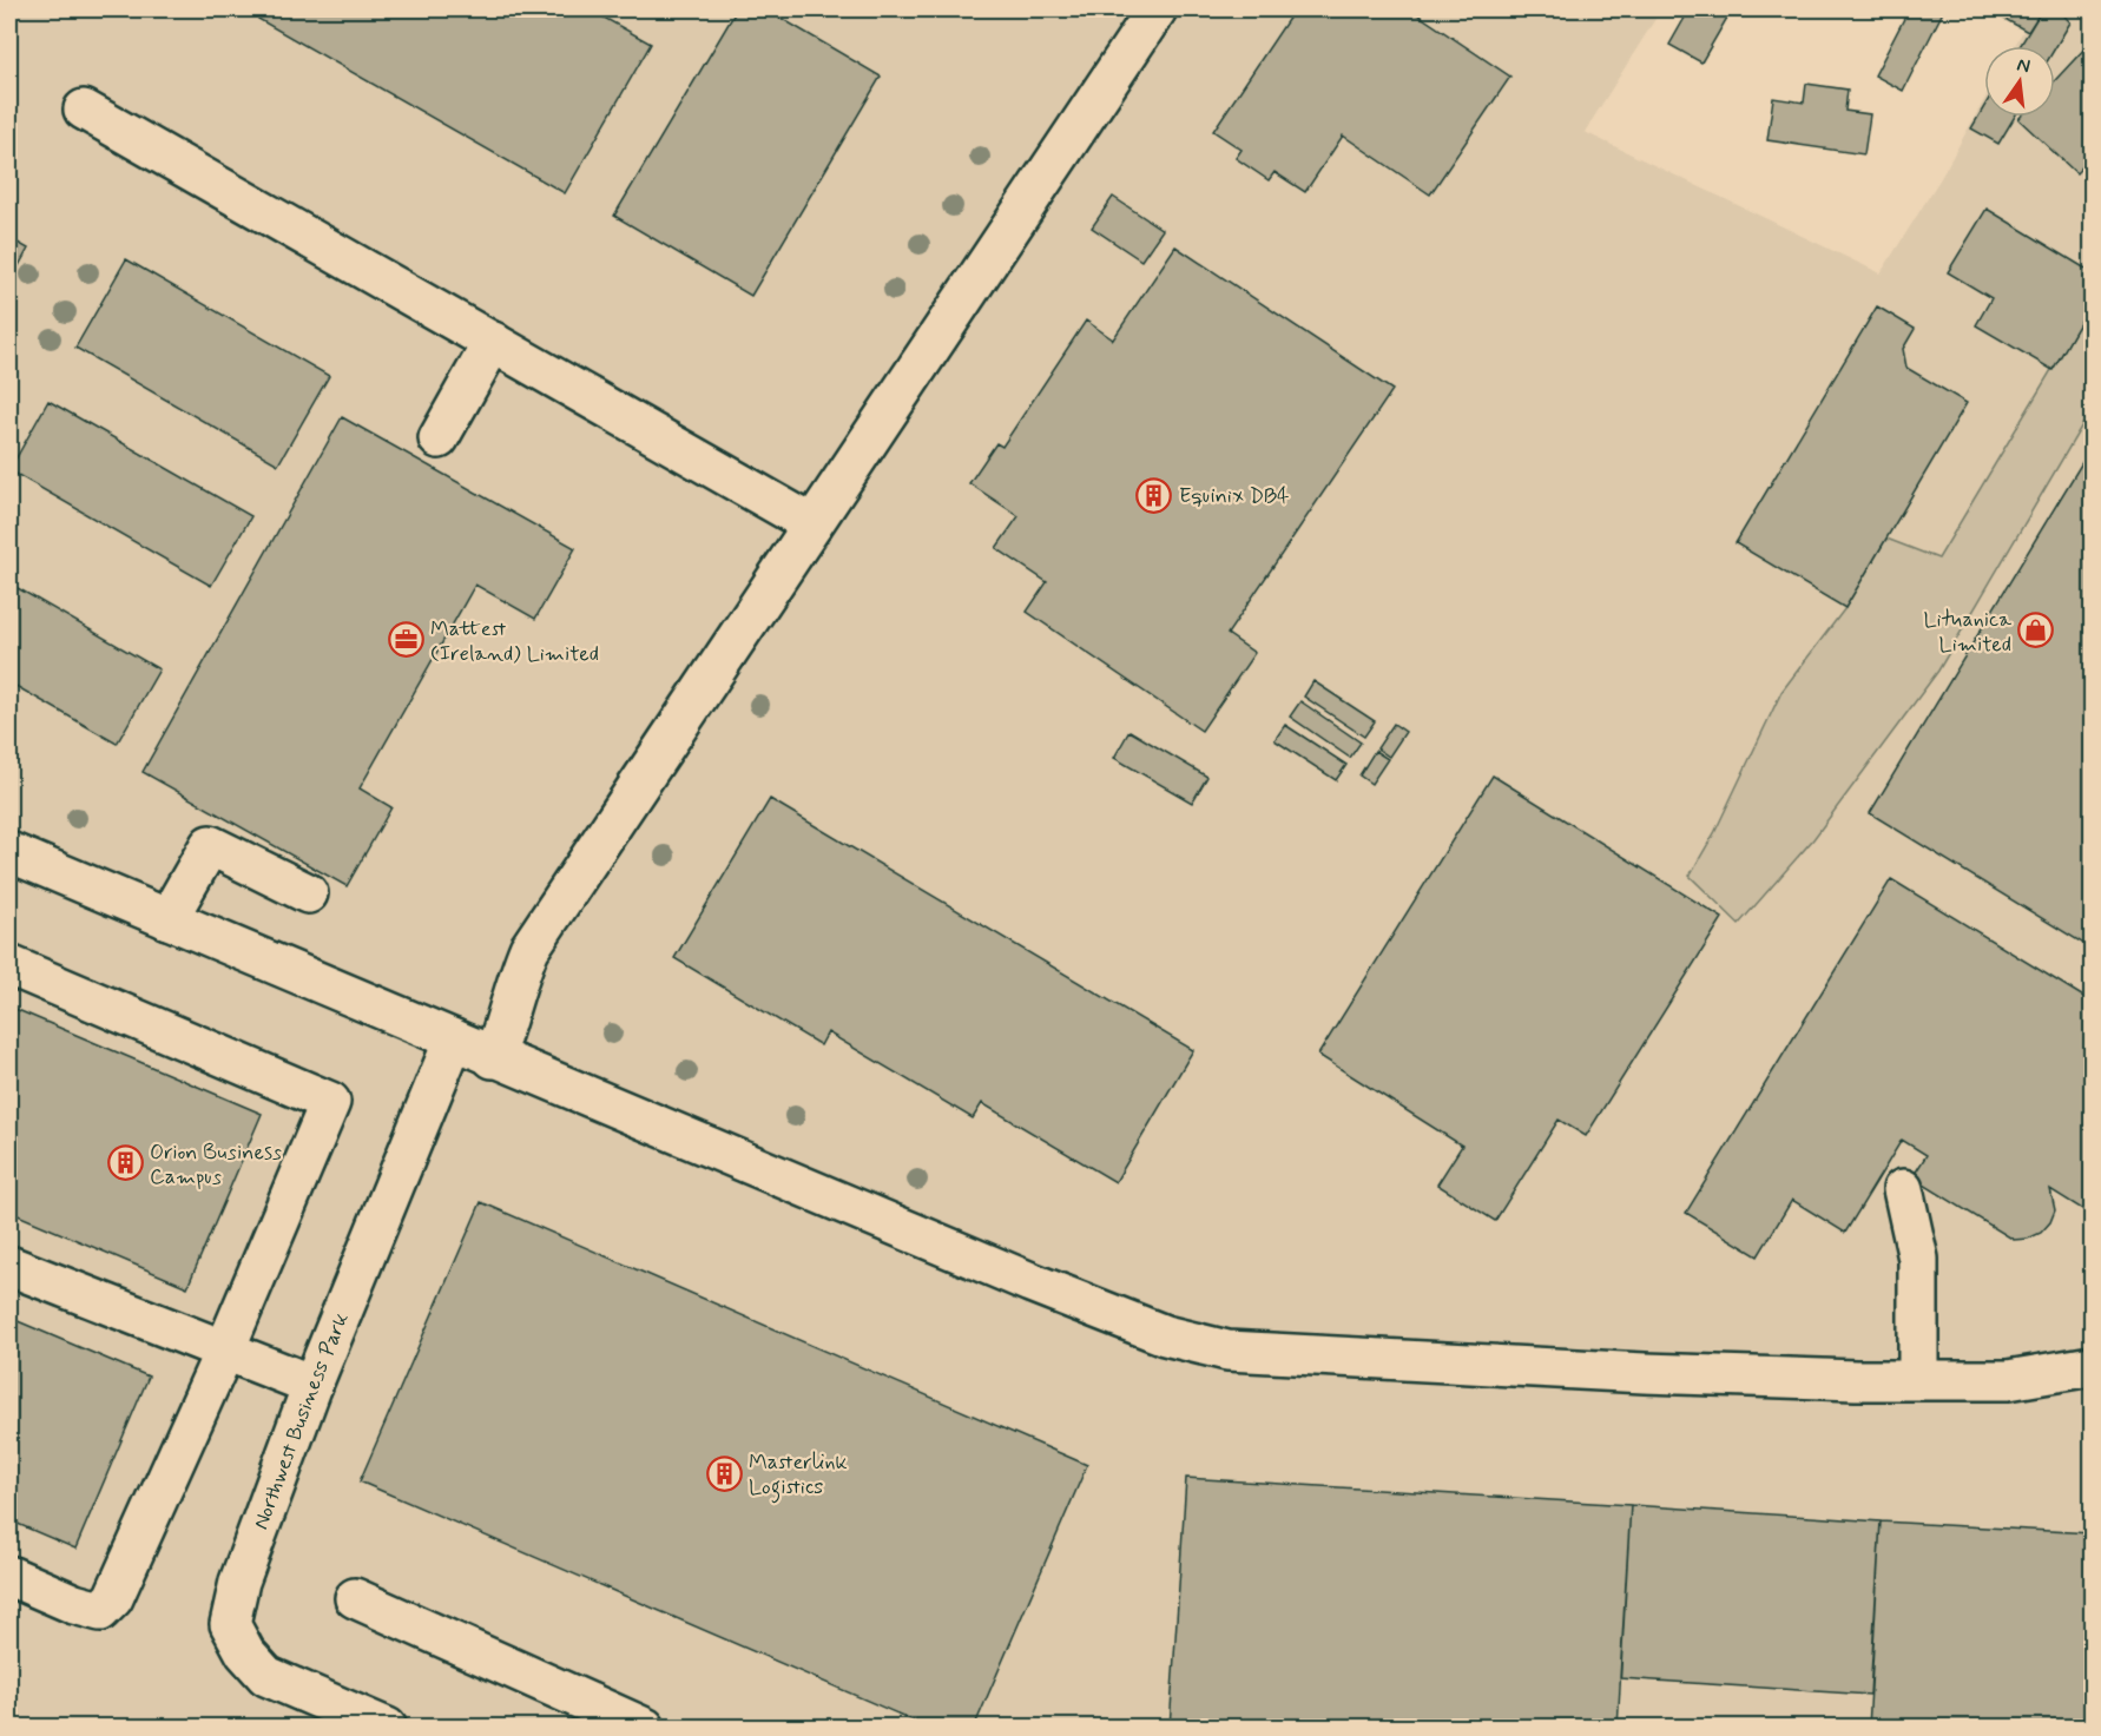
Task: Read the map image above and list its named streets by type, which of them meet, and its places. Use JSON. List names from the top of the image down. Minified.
{"streets":{"street":["Northwest Business Park"]},"places":{"building":["Equinix DB4","Orion Business Campus","Masterlink Logistics"],"shop":["Lituanica Limited"],"office":["Mattest (Ireland) Limited"]},"north":"top"}
